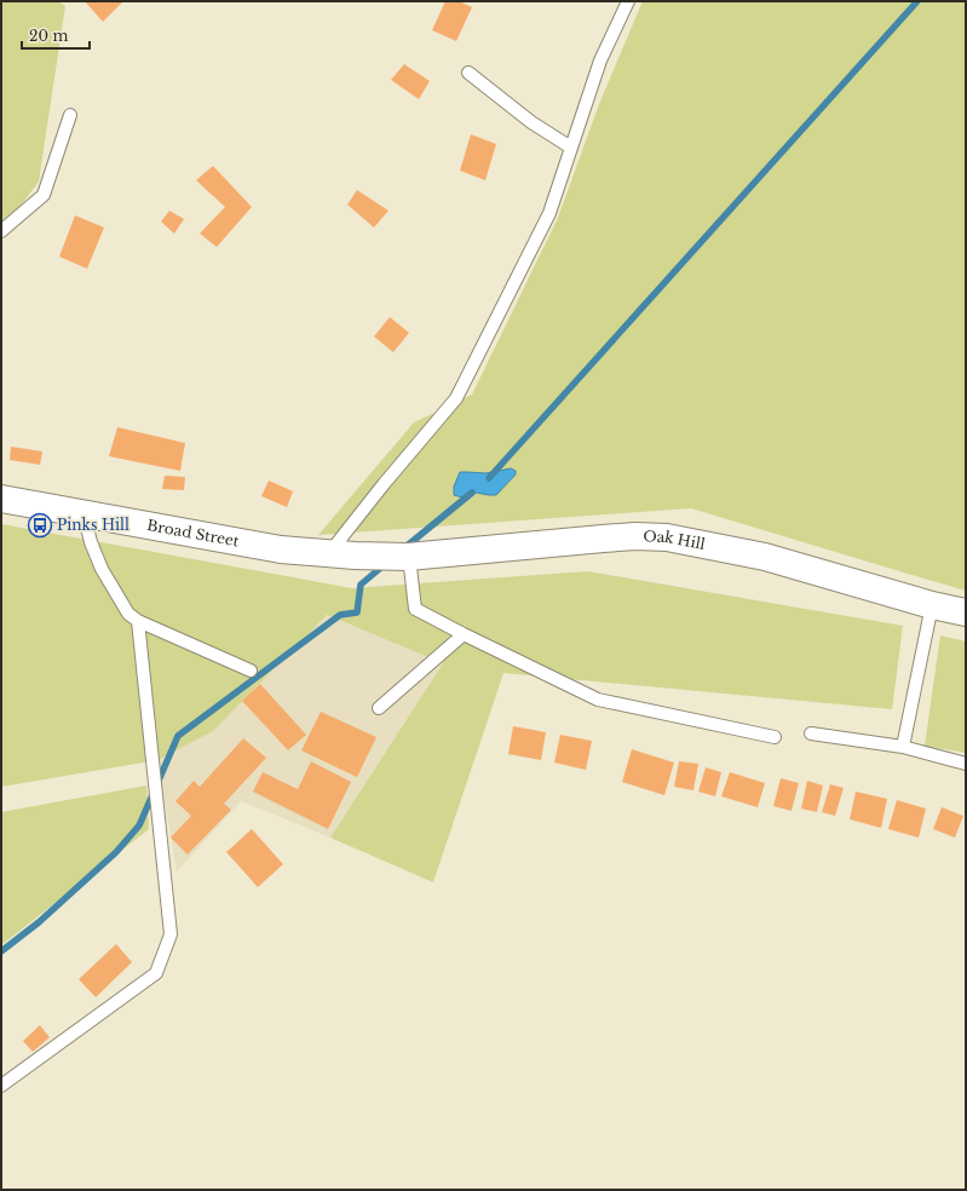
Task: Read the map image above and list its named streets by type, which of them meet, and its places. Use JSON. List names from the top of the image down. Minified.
{"streets":{"street":["Broad Street","Oak Hill"]},"crossings":[["Broad Street","Oak Hill"]],"places":{"bus stop":["Pinks Hill"]},"scale_bar":"20 m"}
